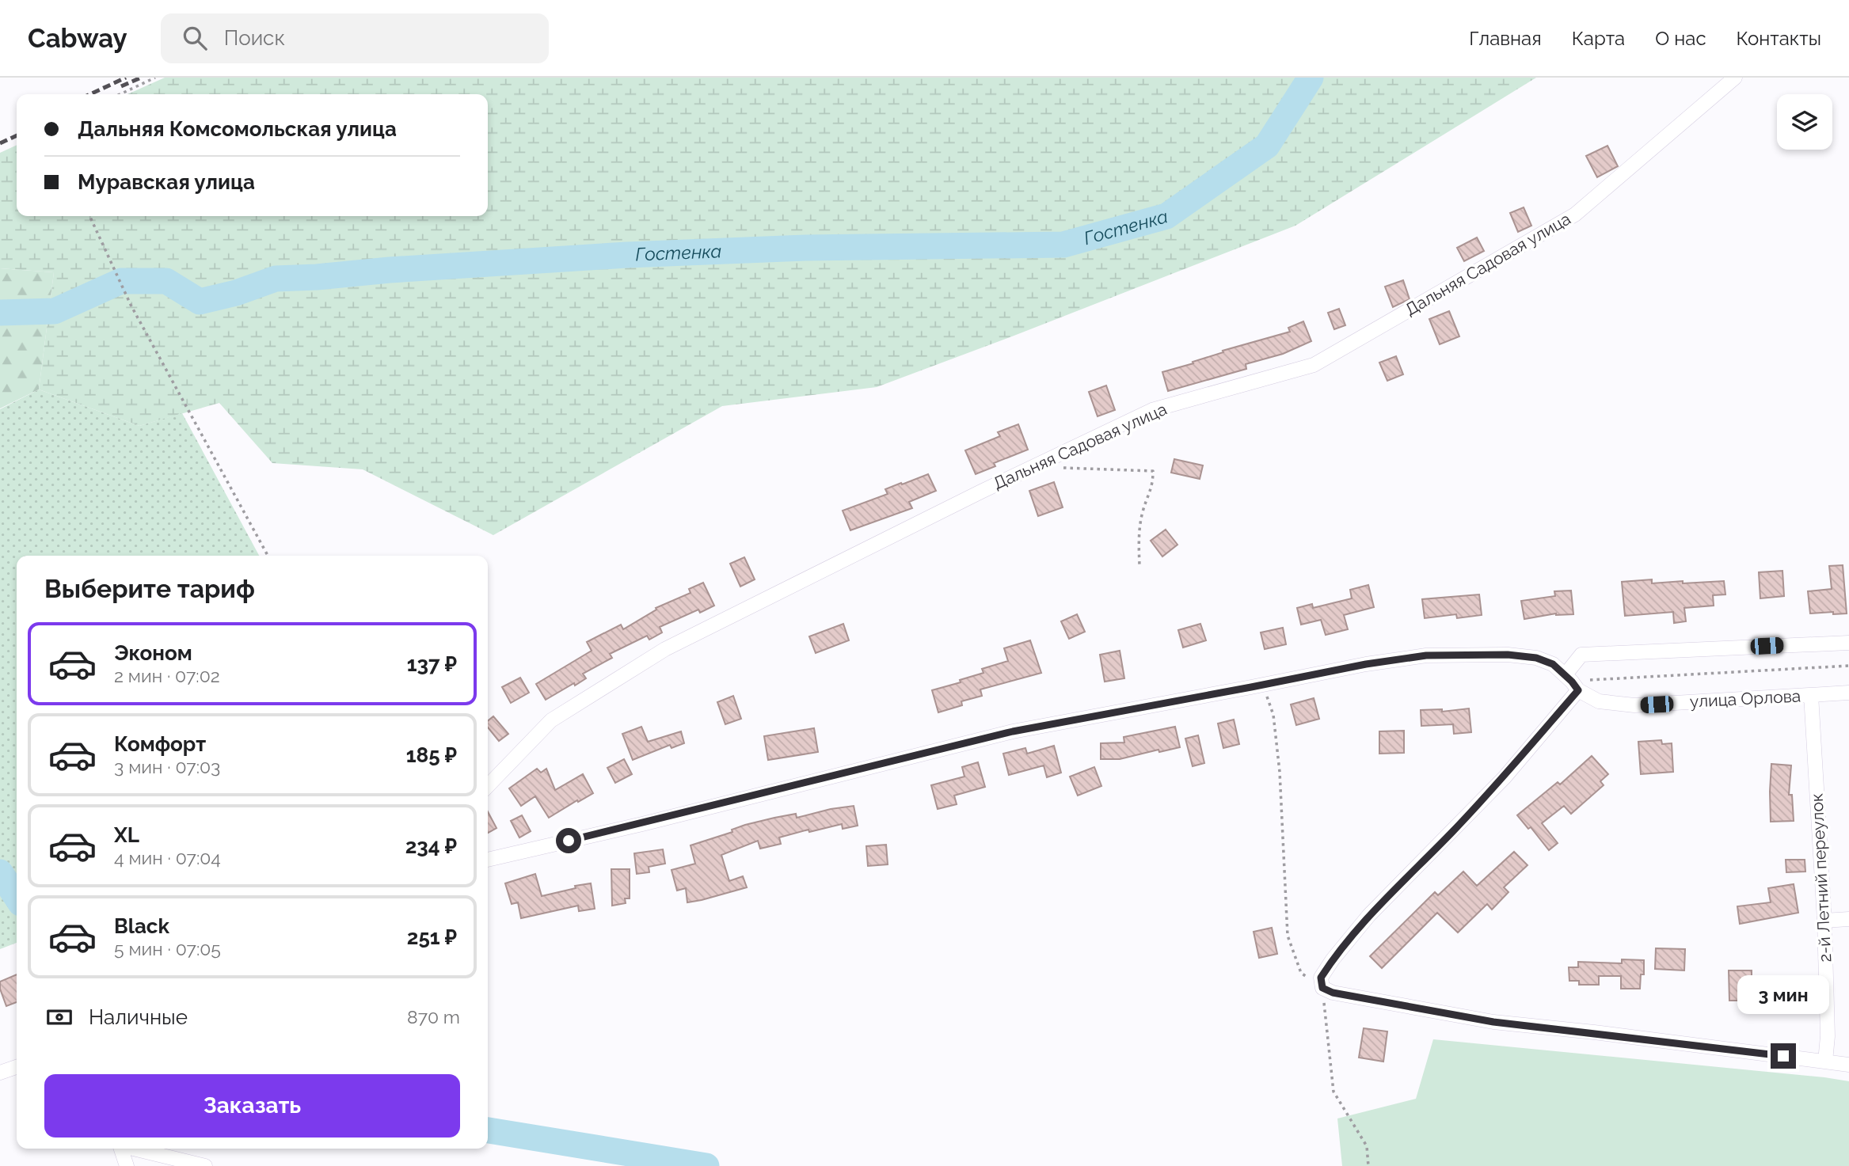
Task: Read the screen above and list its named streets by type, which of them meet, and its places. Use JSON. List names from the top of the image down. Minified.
{"streets":{"street":["Дальняя Садовая улица","улица Орлова","2-й Летний переулок"]},"crossings":[["улица Орлова","2-й Летний переулок"]],"water":["Гостенка"],"page":{"header":"Cabway","search":"Поиск","nav":["Главная","Карта","О нас","Контакты"],"banner":["Дальняя Комсомольская улица","Муравская улица"],"heading":"Выберите тариф","list":[{"name":"Эконом","note":"2 мин · 07:02","value":"137 ₽"},{"name":"Комфорт","note":"3 мин · 07:03","value":"185 ₽"},{"name":"XL","note":"4 мин · 07:04","value":"234 ₽"},{"name":"Black","note":"5 мин · 07:05","value":"251 ₽"}],"bubble":"3 мин","pay":["Наличные","870 m"],"buttons":"Заказать"}}
